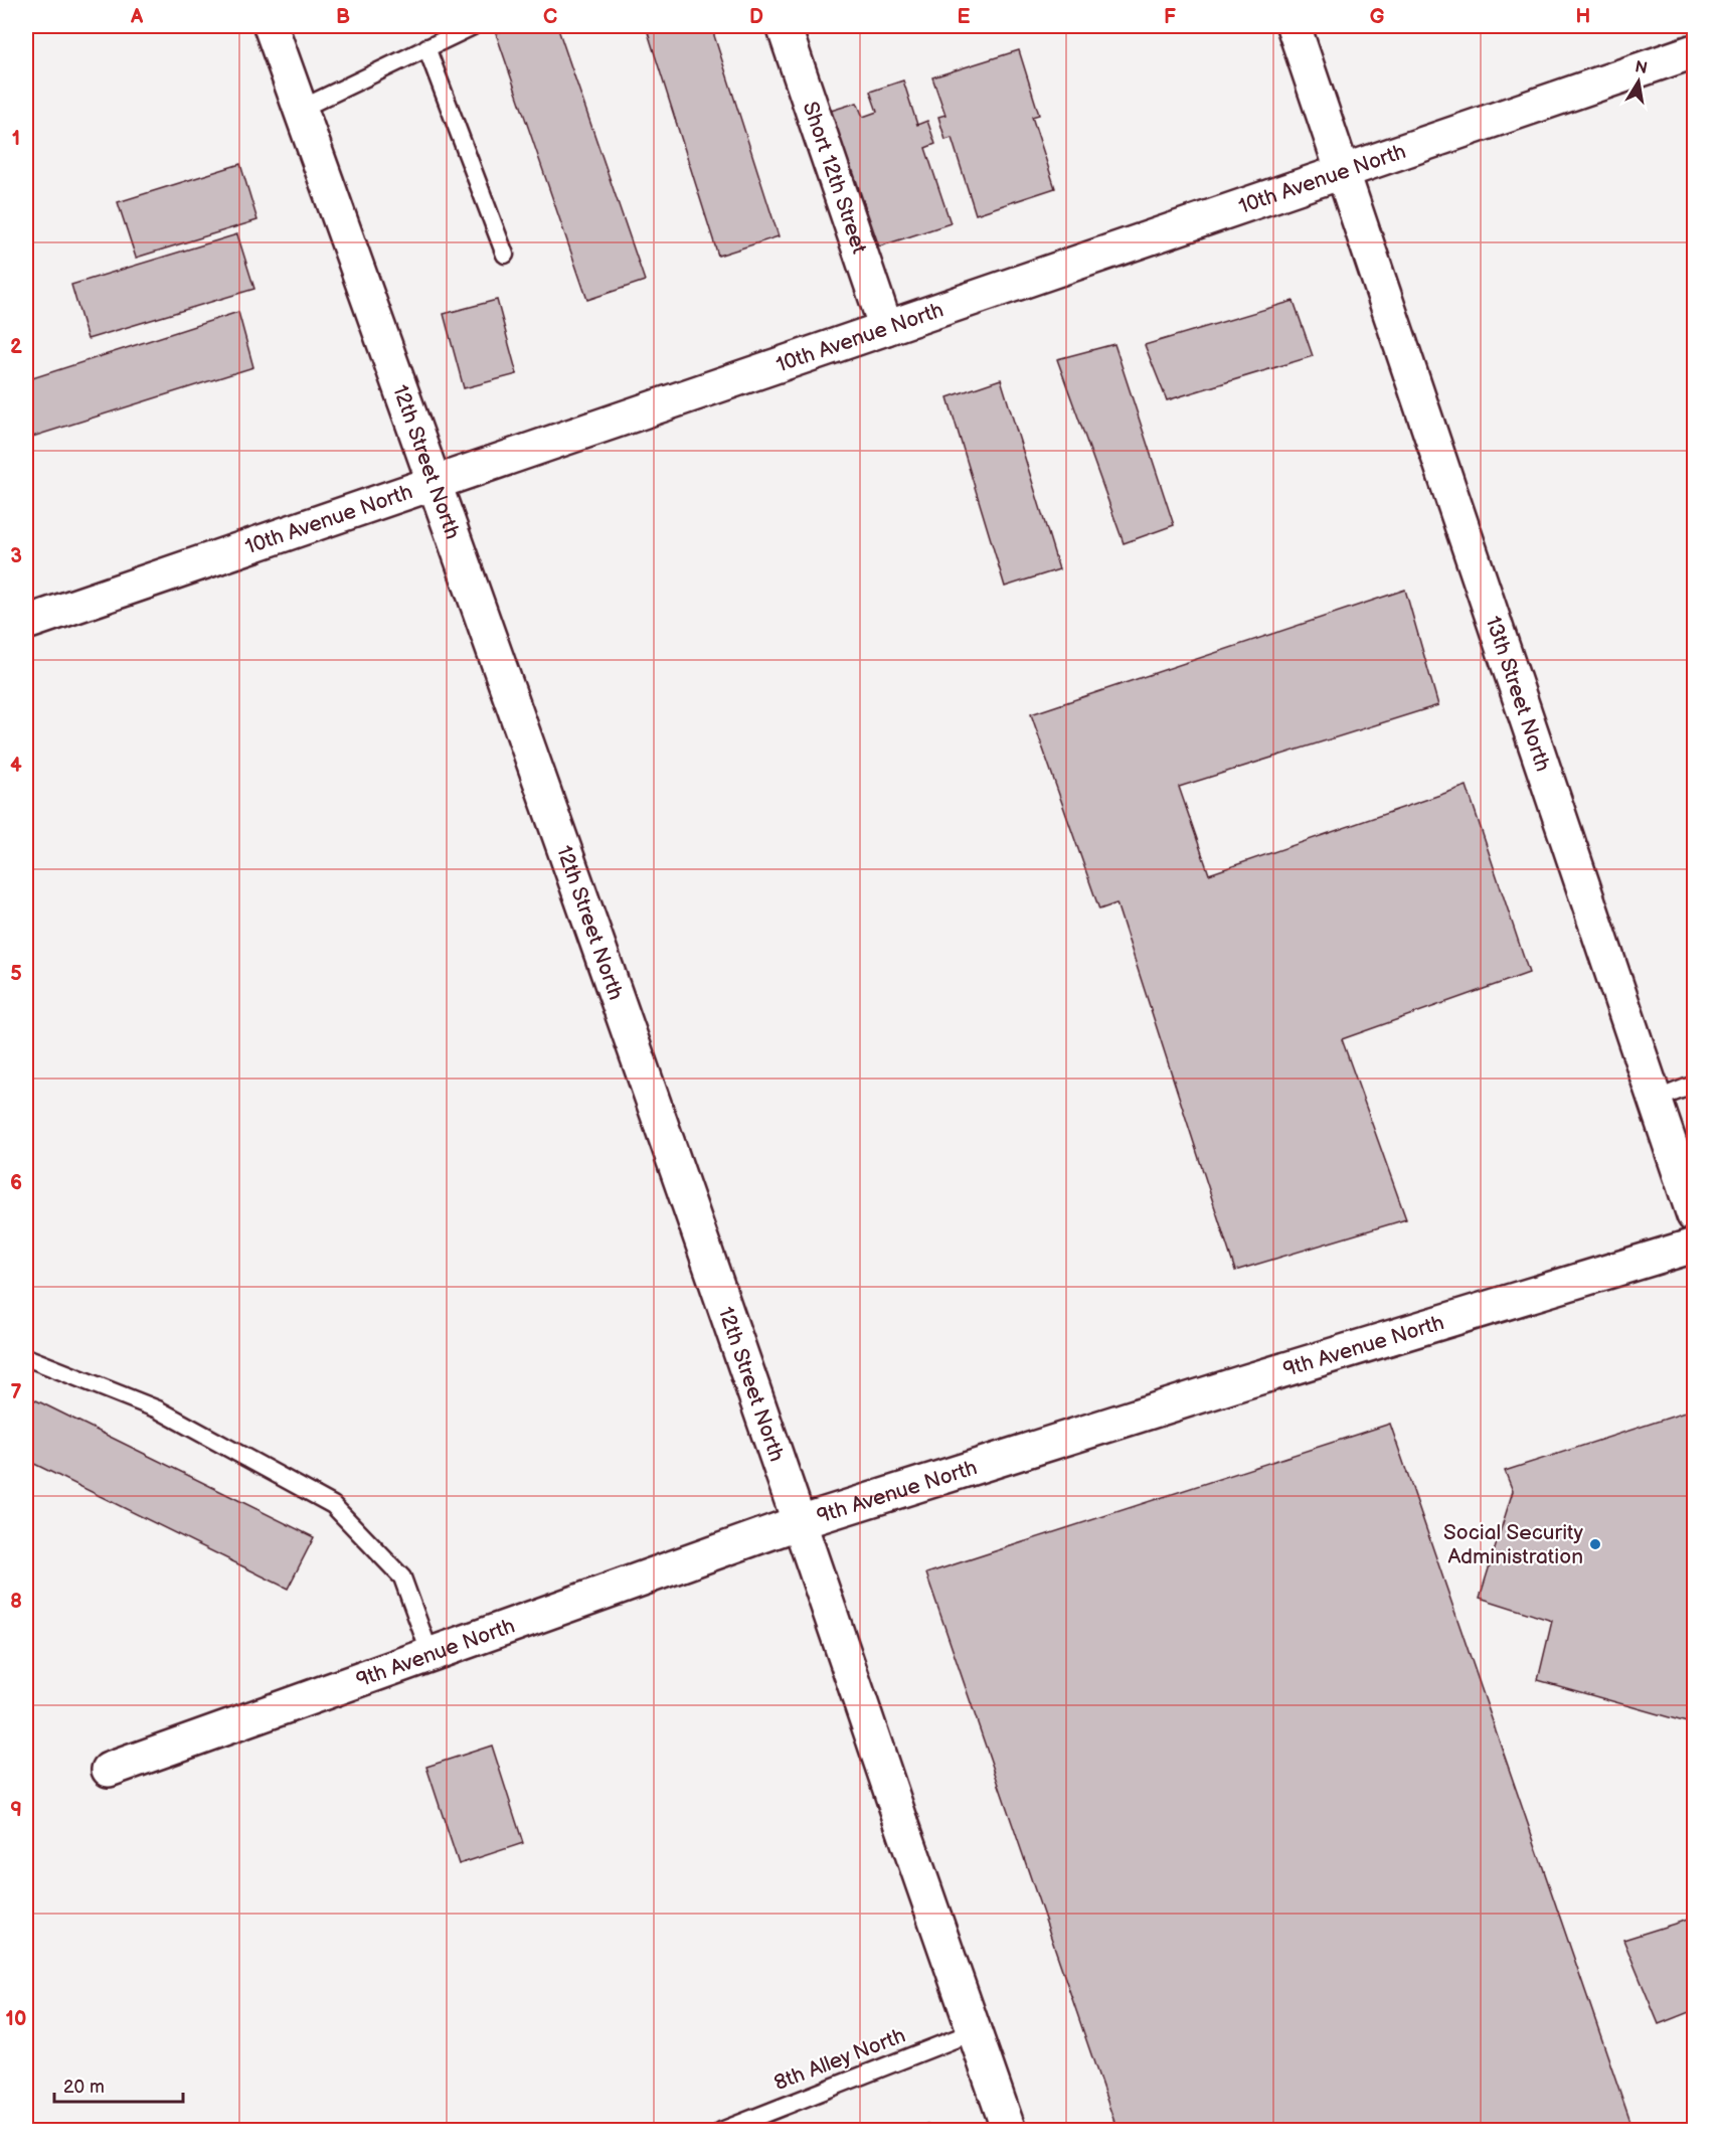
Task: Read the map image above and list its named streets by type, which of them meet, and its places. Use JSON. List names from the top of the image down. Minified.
{"streets":{"street":["Short 12th Street","10th Avenue North","12th Street North","13th Street North","9th Avenue North"],"lane":["8th Alley North"]},"crossings":[["Short 12th Street","10th Avenue North"],["10th Avenue North","12th Street North"],["10th Avenue North","13th Street North"],["12th Street North","9th Avenue North"],["12th Street North","8th Alley North"]],"places":["Social Security Administration"],"scale_bar":"20 m","north":"top","grid":{"columns":["A","B","C","D","E","F","G","H"],"rows":["1","2","3","4","5","6","7","8","9","10"]}}
